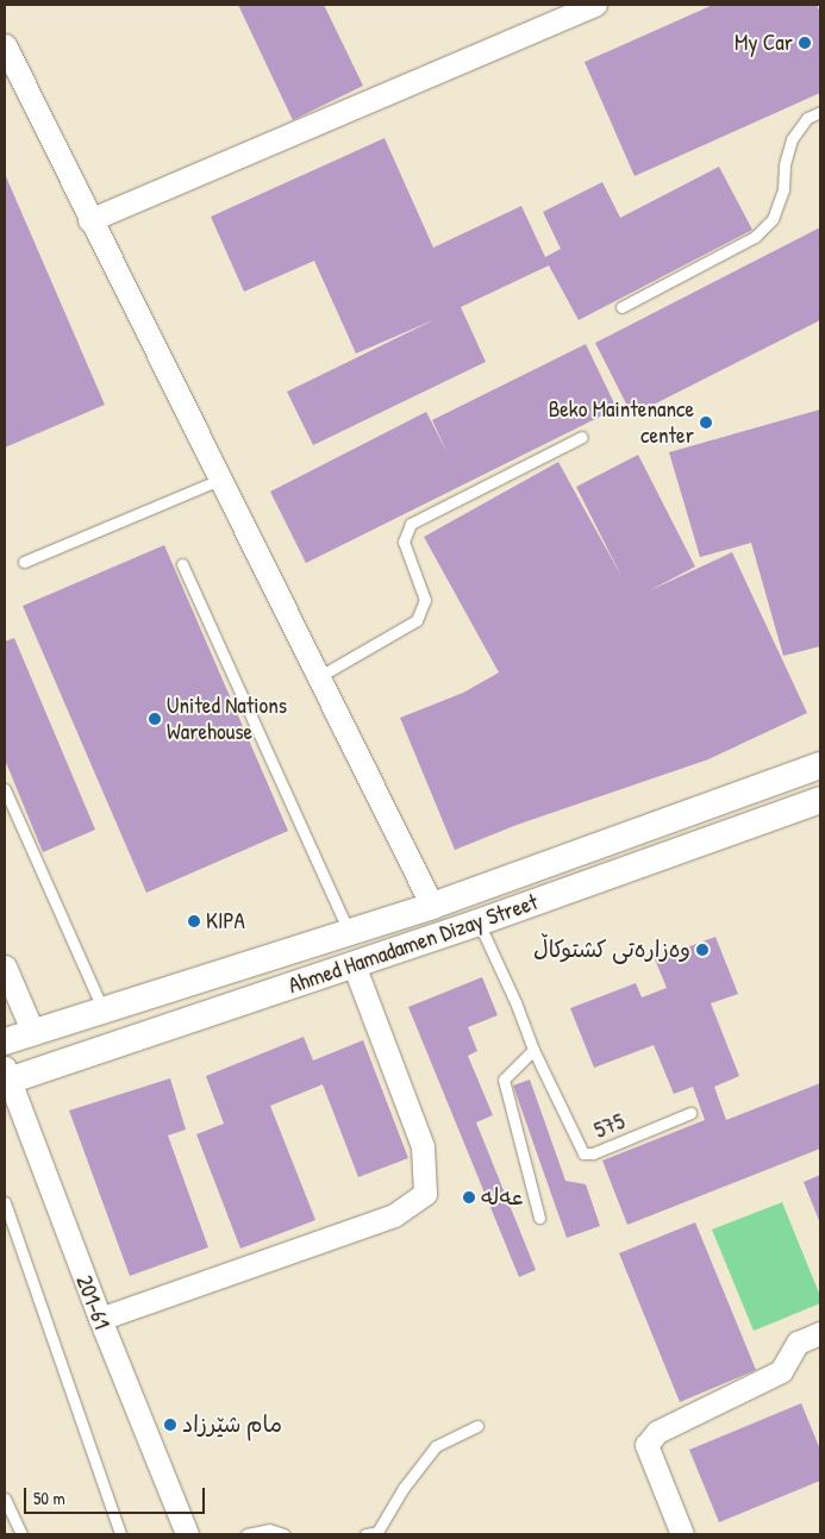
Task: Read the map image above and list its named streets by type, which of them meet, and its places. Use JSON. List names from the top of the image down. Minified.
{"streets":{"street":["Ahmed Hamadamen Dizay Street","201-61"],"lane":["575"]},"crossings":[["Ahmed Hamadamen Dizay Street","201-61"]],"places":["My Car","Beko Maintenance center","United Nations Warehouse","KIPA","وەزارەتی کشتوکاڵ","عەلە","مام شێرزاد"],"scale_bar":"50 m"}
